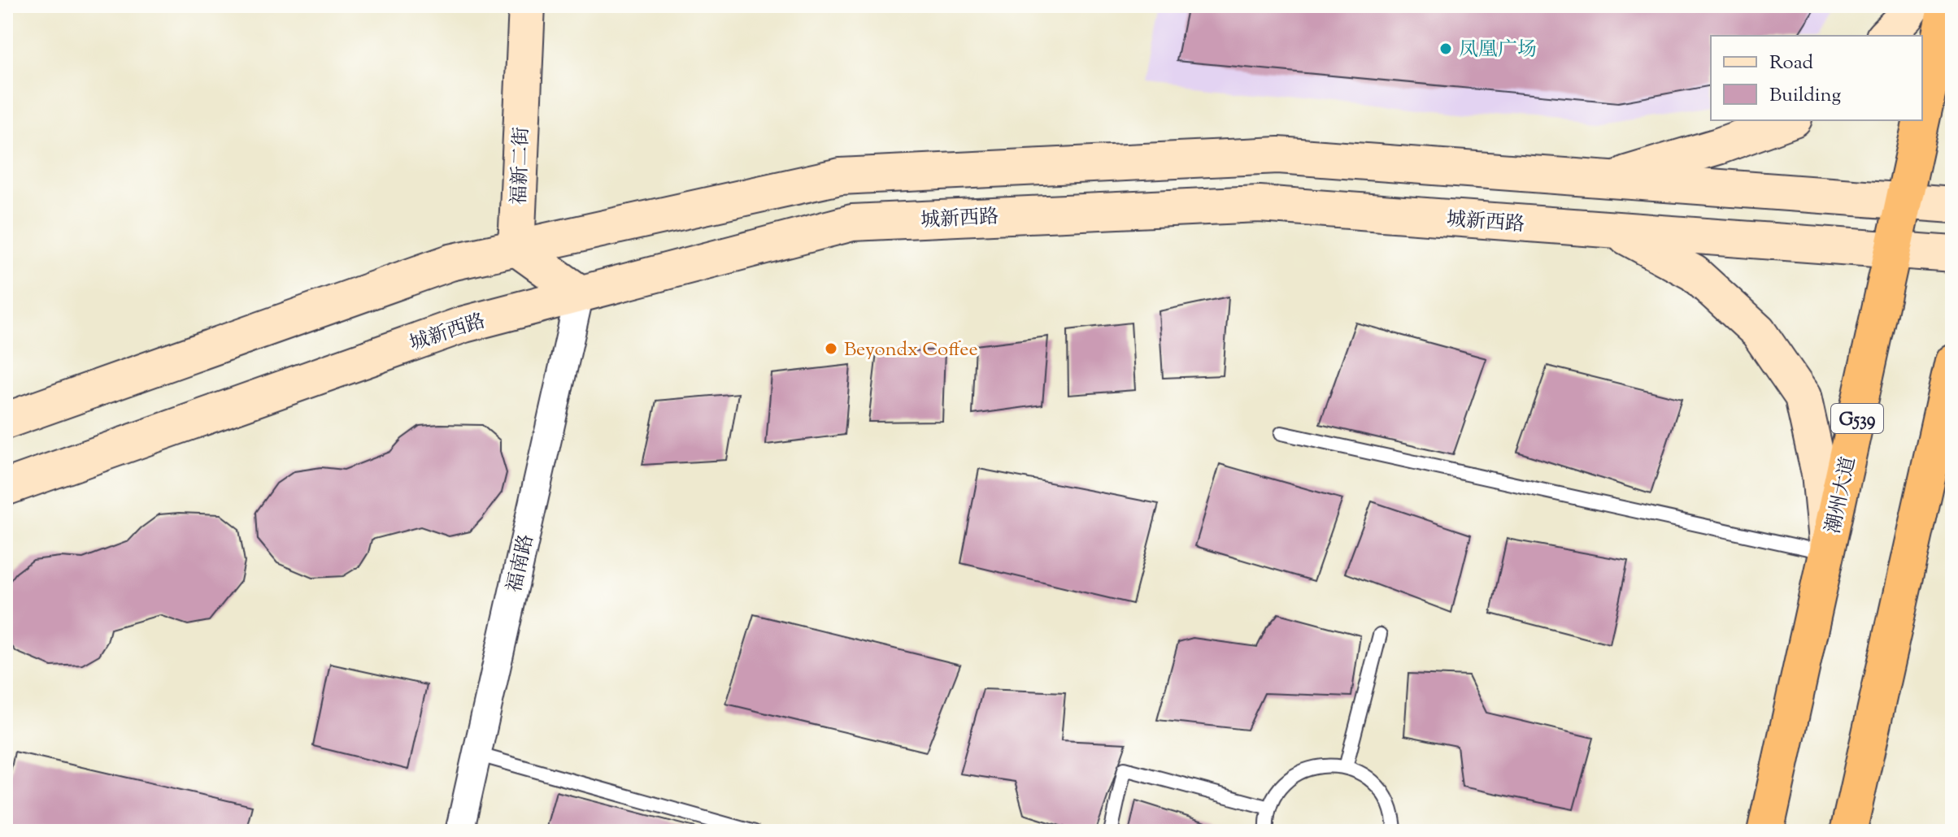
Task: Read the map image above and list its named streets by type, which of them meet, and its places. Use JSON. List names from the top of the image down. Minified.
{"streets":{"highway":["G539","潮州大道"],"main road":["福新二街","城新西路"],"street":["福南路"]},"crossings":[["城新西路","潮州大道"],["城新西路","福南路"]],"places":["凤凰广场","Beyondx Coffee"],"legend":["Road","Building"]}
